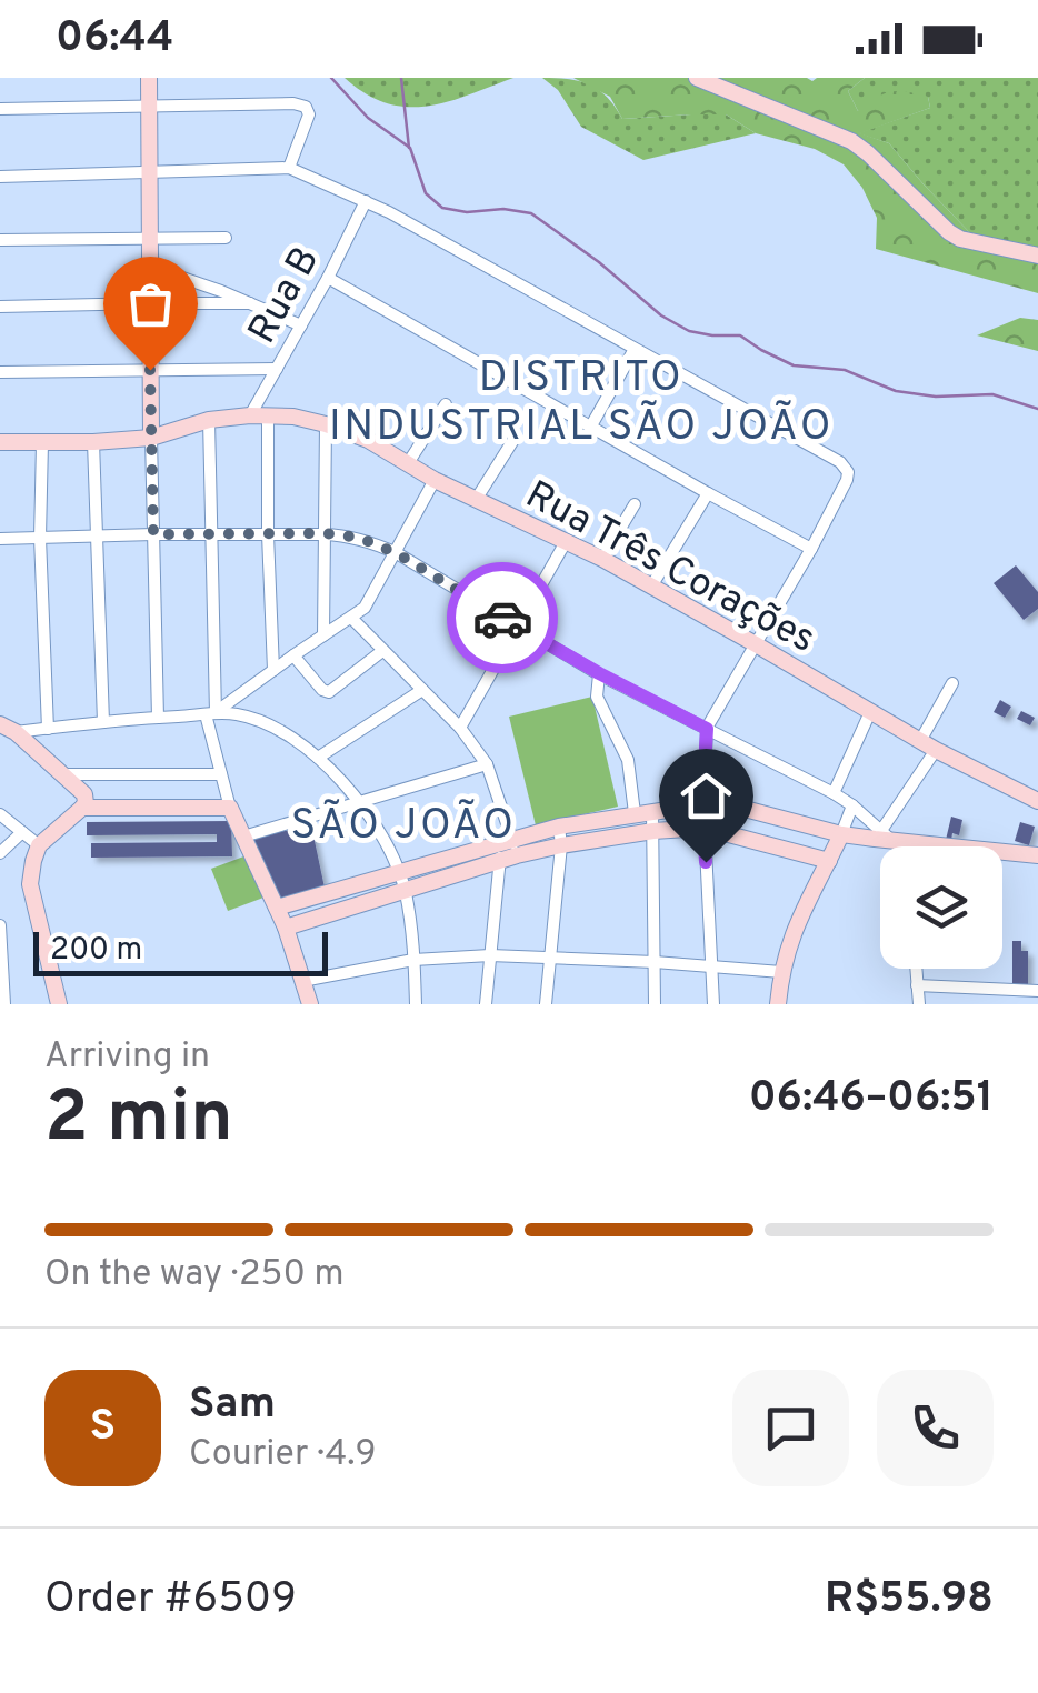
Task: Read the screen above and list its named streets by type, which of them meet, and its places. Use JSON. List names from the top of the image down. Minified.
{"streets":{"street":["Rua B","Rua Três Corações"]},"crossings":[["Rua B","Rua Três Corações"]],"districts":["DISTRITO INDUSTRIAL SÃO JOÃO","SÃO JOÃO"],"scale_bar":"200 m","page":{"status":"06:44","scale":"200 m","heading":["2 min","Arriving in","06:46–06:51"],"panel":["Sam","Courier · 4.9","Order #6509","R$55.98"],"bar":"On the way · 250 m","round":"S"}}
